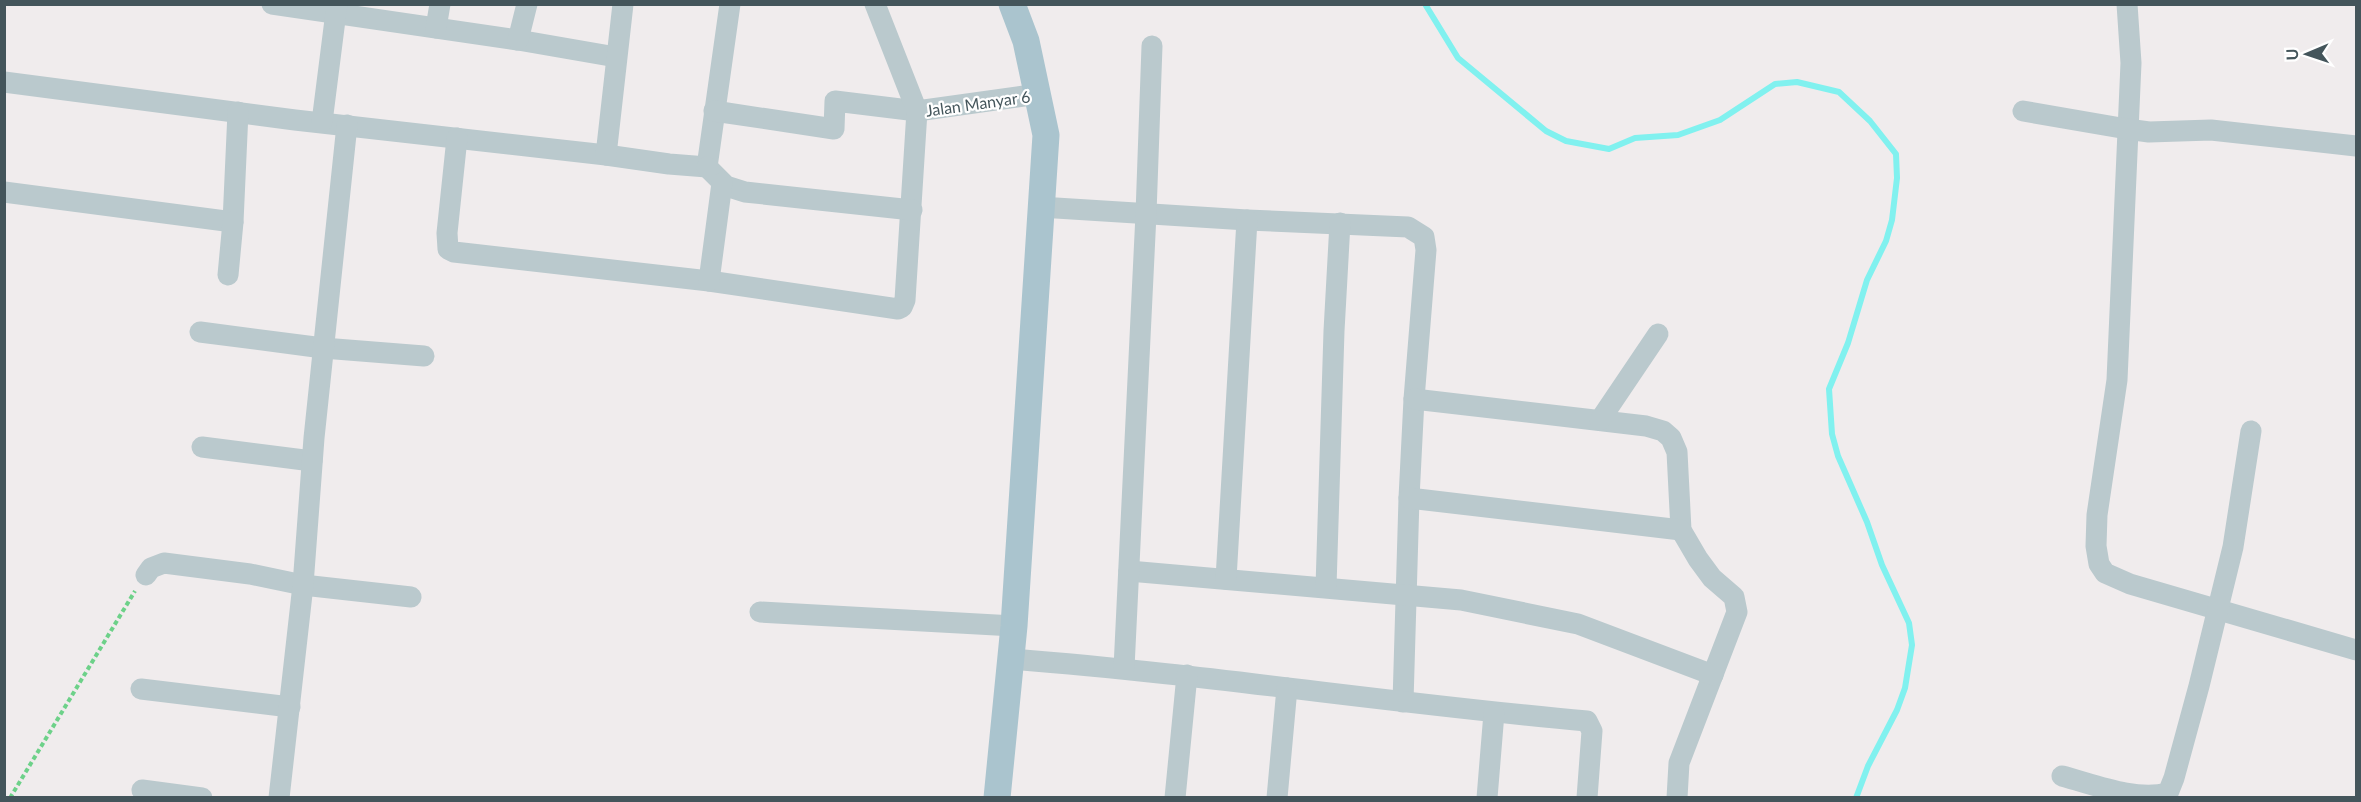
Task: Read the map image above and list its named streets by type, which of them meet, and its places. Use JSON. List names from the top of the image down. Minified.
{"streets":{"street":["Jalan Manyar 6"]},"north":"left"}
